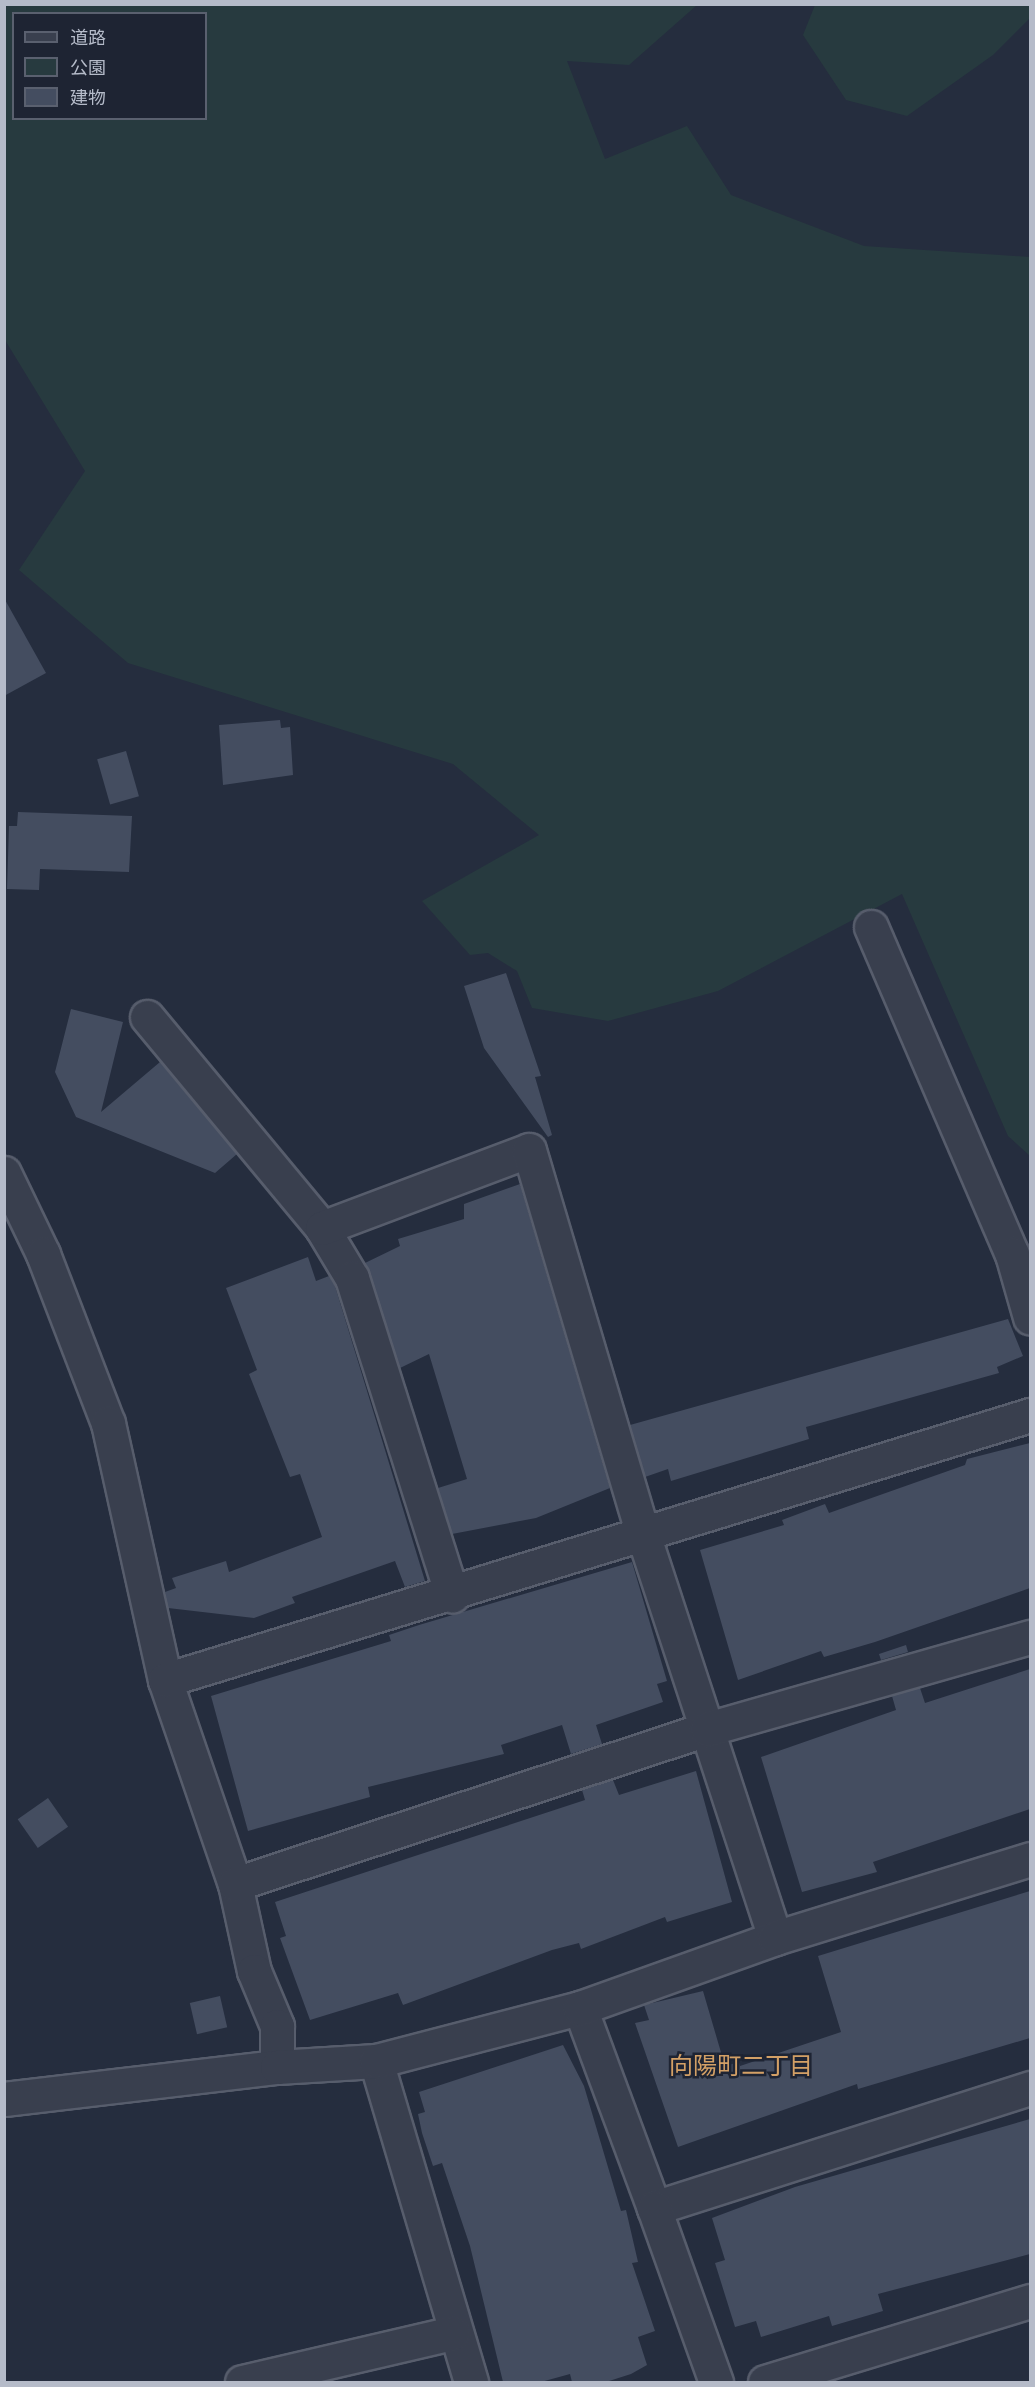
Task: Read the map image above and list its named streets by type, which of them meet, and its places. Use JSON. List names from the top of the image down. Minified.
{"districts":["向陽町二丁目"],"legend":["道路","公園","建物"]}
